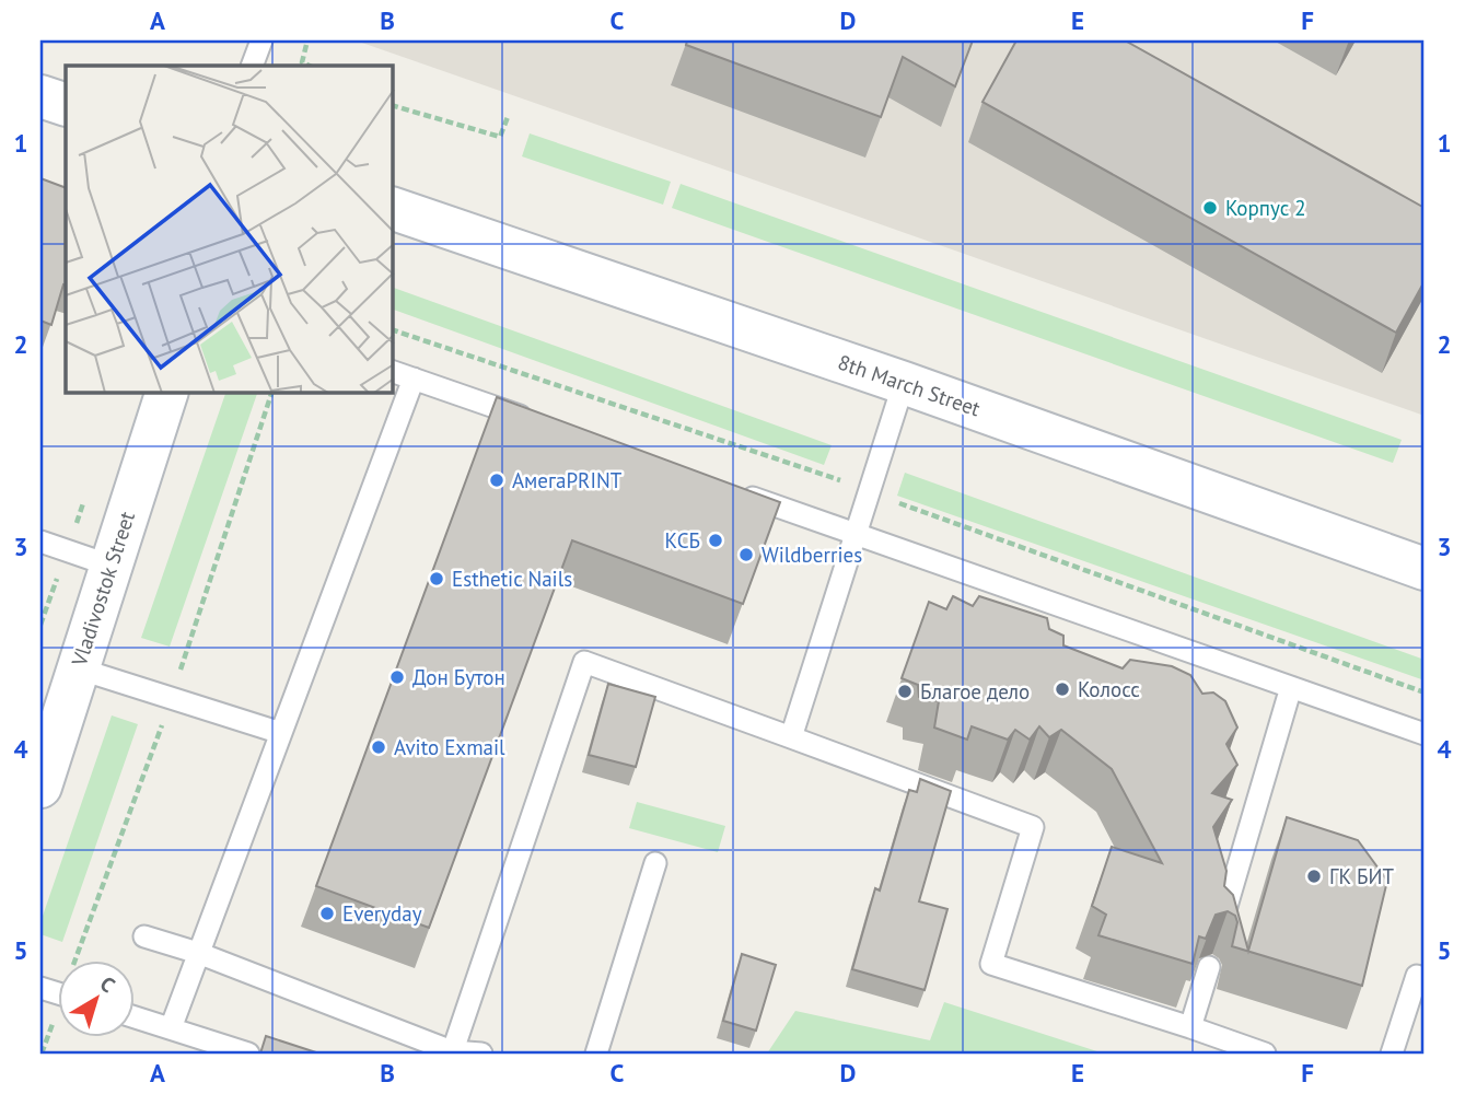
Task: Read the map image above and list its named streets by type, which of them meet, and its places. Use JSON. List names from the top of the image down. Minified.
{"streets":{"main road":["8th March Street","Vladivostok Street"]},"places":["Корпус 2","АмегаPRINT","КСБ","Wildberries","Esthetic Nails","Дон Бутон","Колосс","Благое дело","Avito Exmail","ГК БИТ","Everyday"],"north":"top right","grid":{"columns":["A","B","C","D","E","F"],"rows":["1","2","3","4","5"]}}
